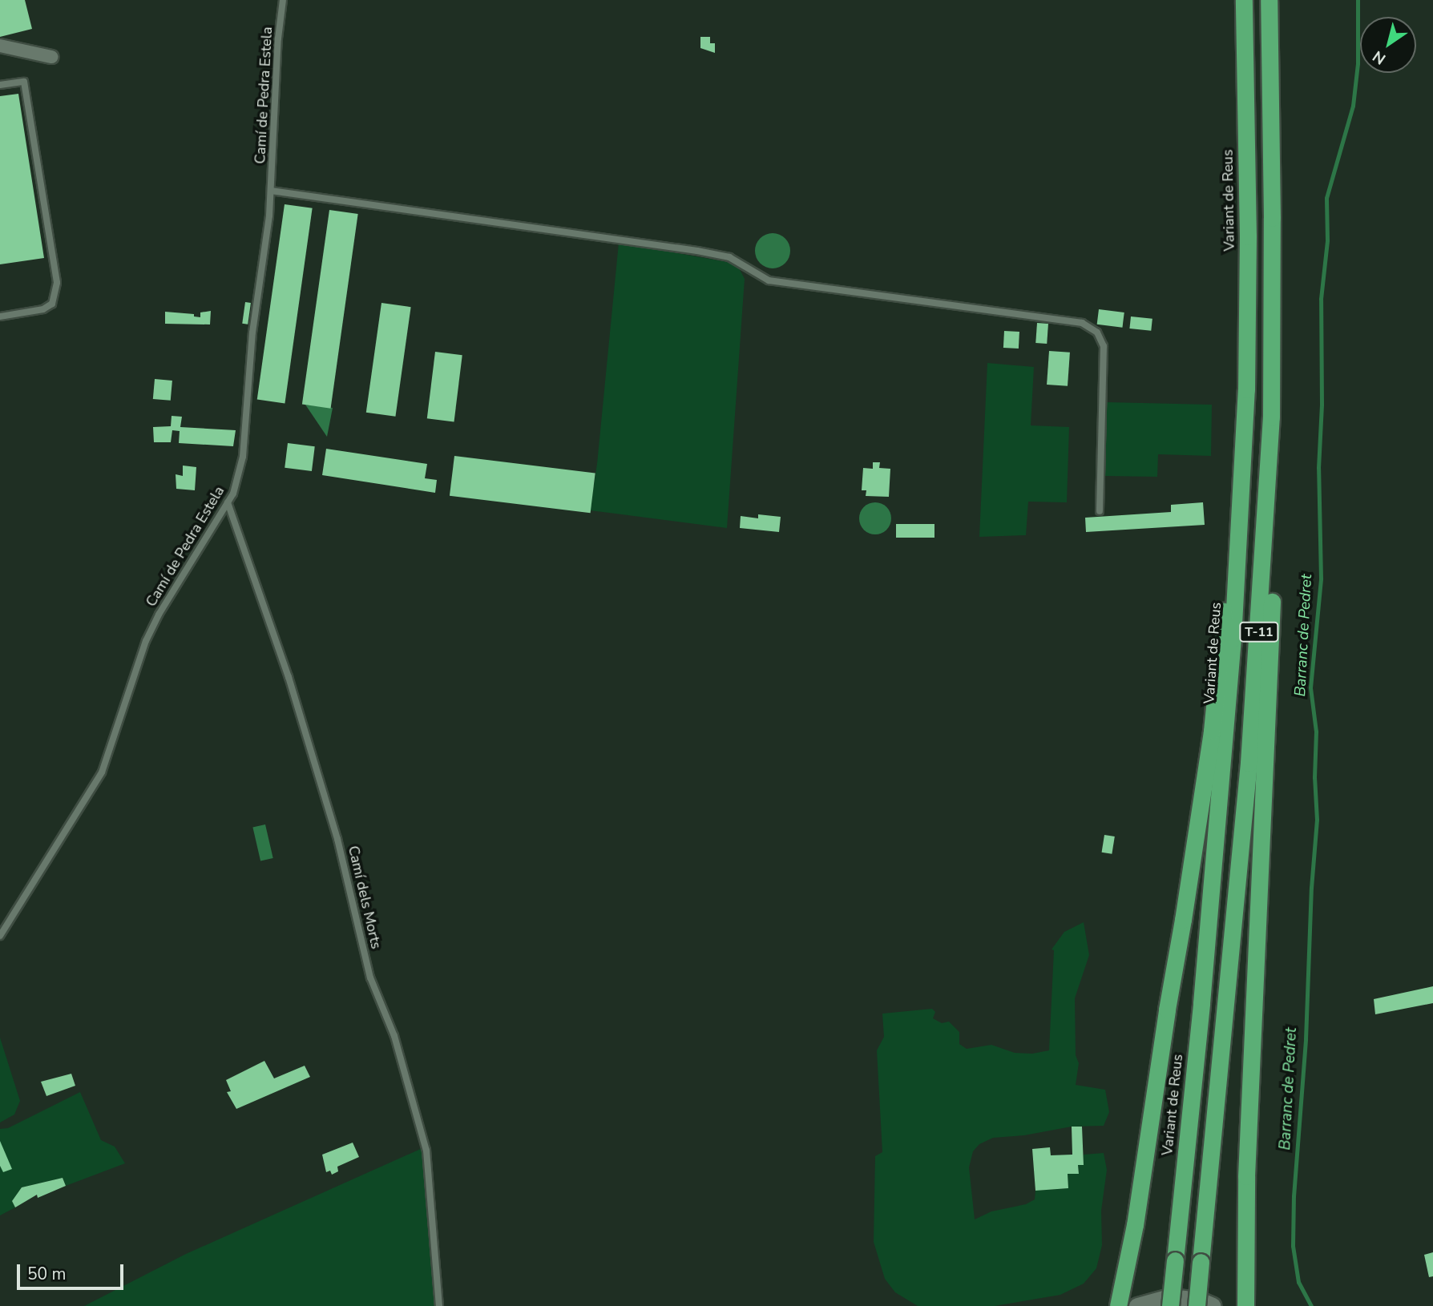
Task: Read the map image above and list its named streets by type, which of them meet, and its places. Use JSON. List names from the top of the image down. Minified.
{"streets":{"highway":["Variant de Reus","T-11"],"lane":["Camí de Pedra Estela","Camí dels Morts"]},"crossings":[["Camí de Pedra Estela","Camí dels Morts"]],"water":["Barranc de Pedret"],"scale_bar":"50 m","north":"bottom left"}
